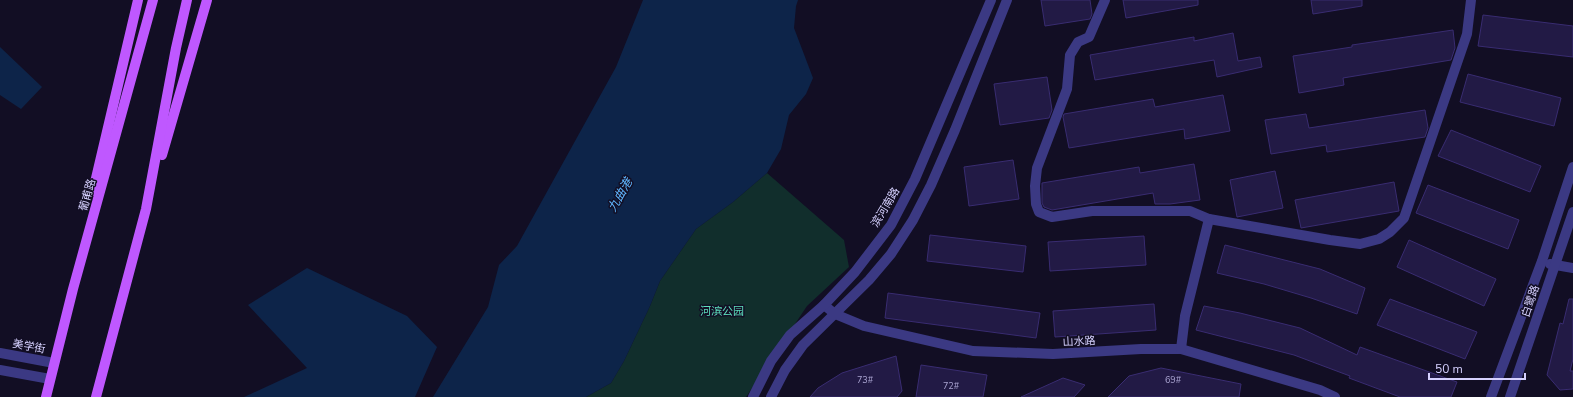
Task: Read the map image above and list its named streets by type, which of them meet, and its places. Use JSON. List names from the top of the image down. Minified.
{"streets":{"main road":["葡甫路"],"street":["滨河南路","白鹭路","山水路","美学街"]},"crossings":[["葡甫路","美学街"],["滨河南路","山水路"]],"water":["九曲港"],"parks":["河滨公园"],"house_numbers":["73#","69#","72#"],"scale_bar":"50 m"}
